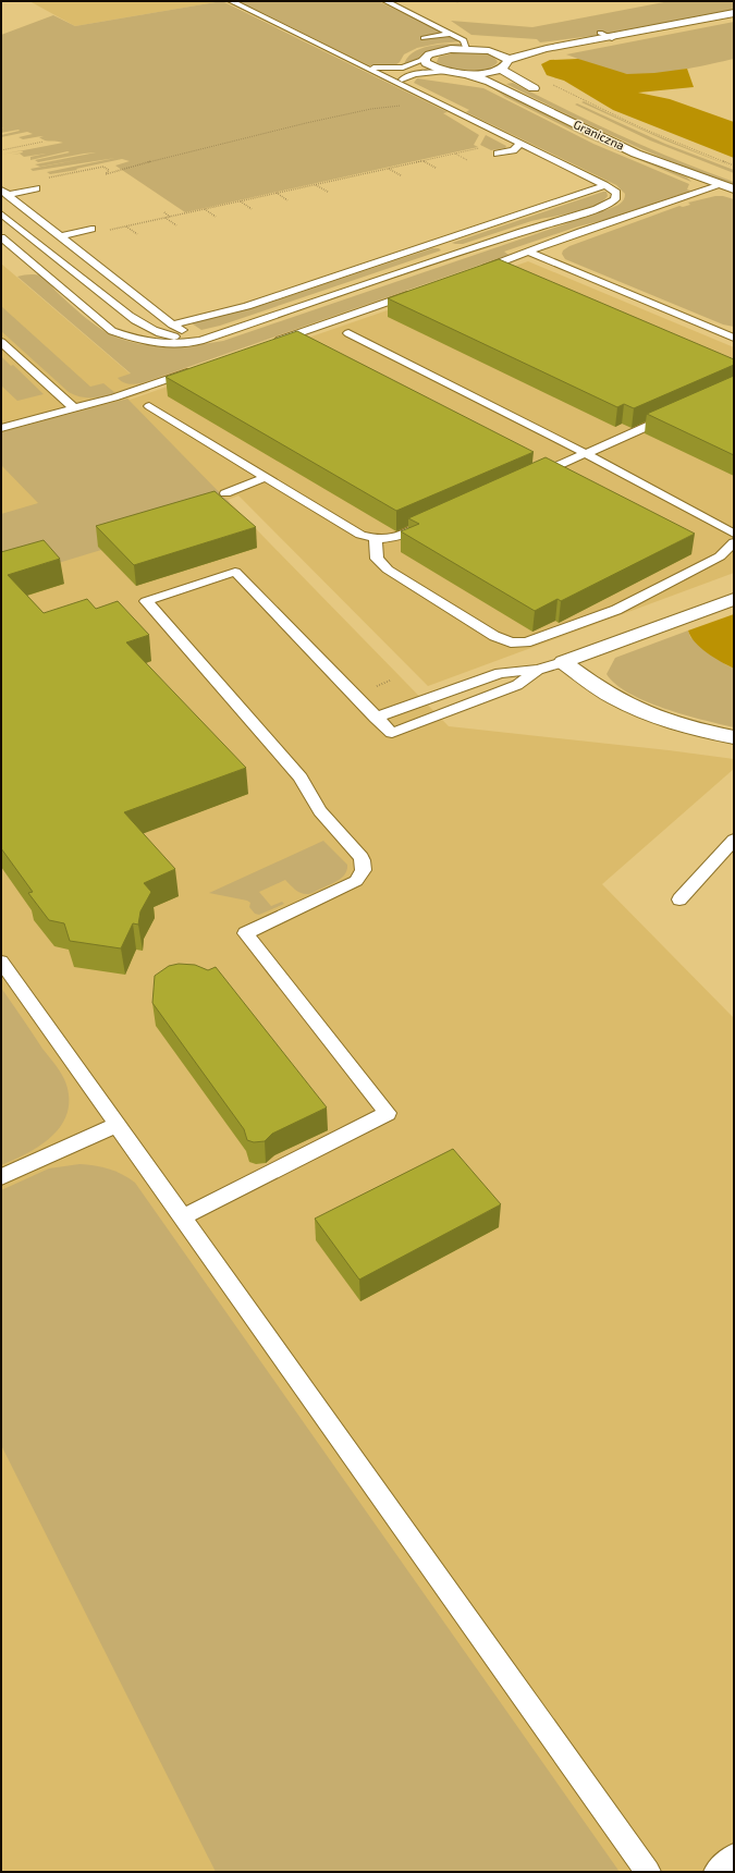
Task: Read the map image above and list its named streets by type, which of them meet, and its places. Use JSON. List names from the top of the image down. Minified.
{"streets":{"main road":["Graniczna"]}}
